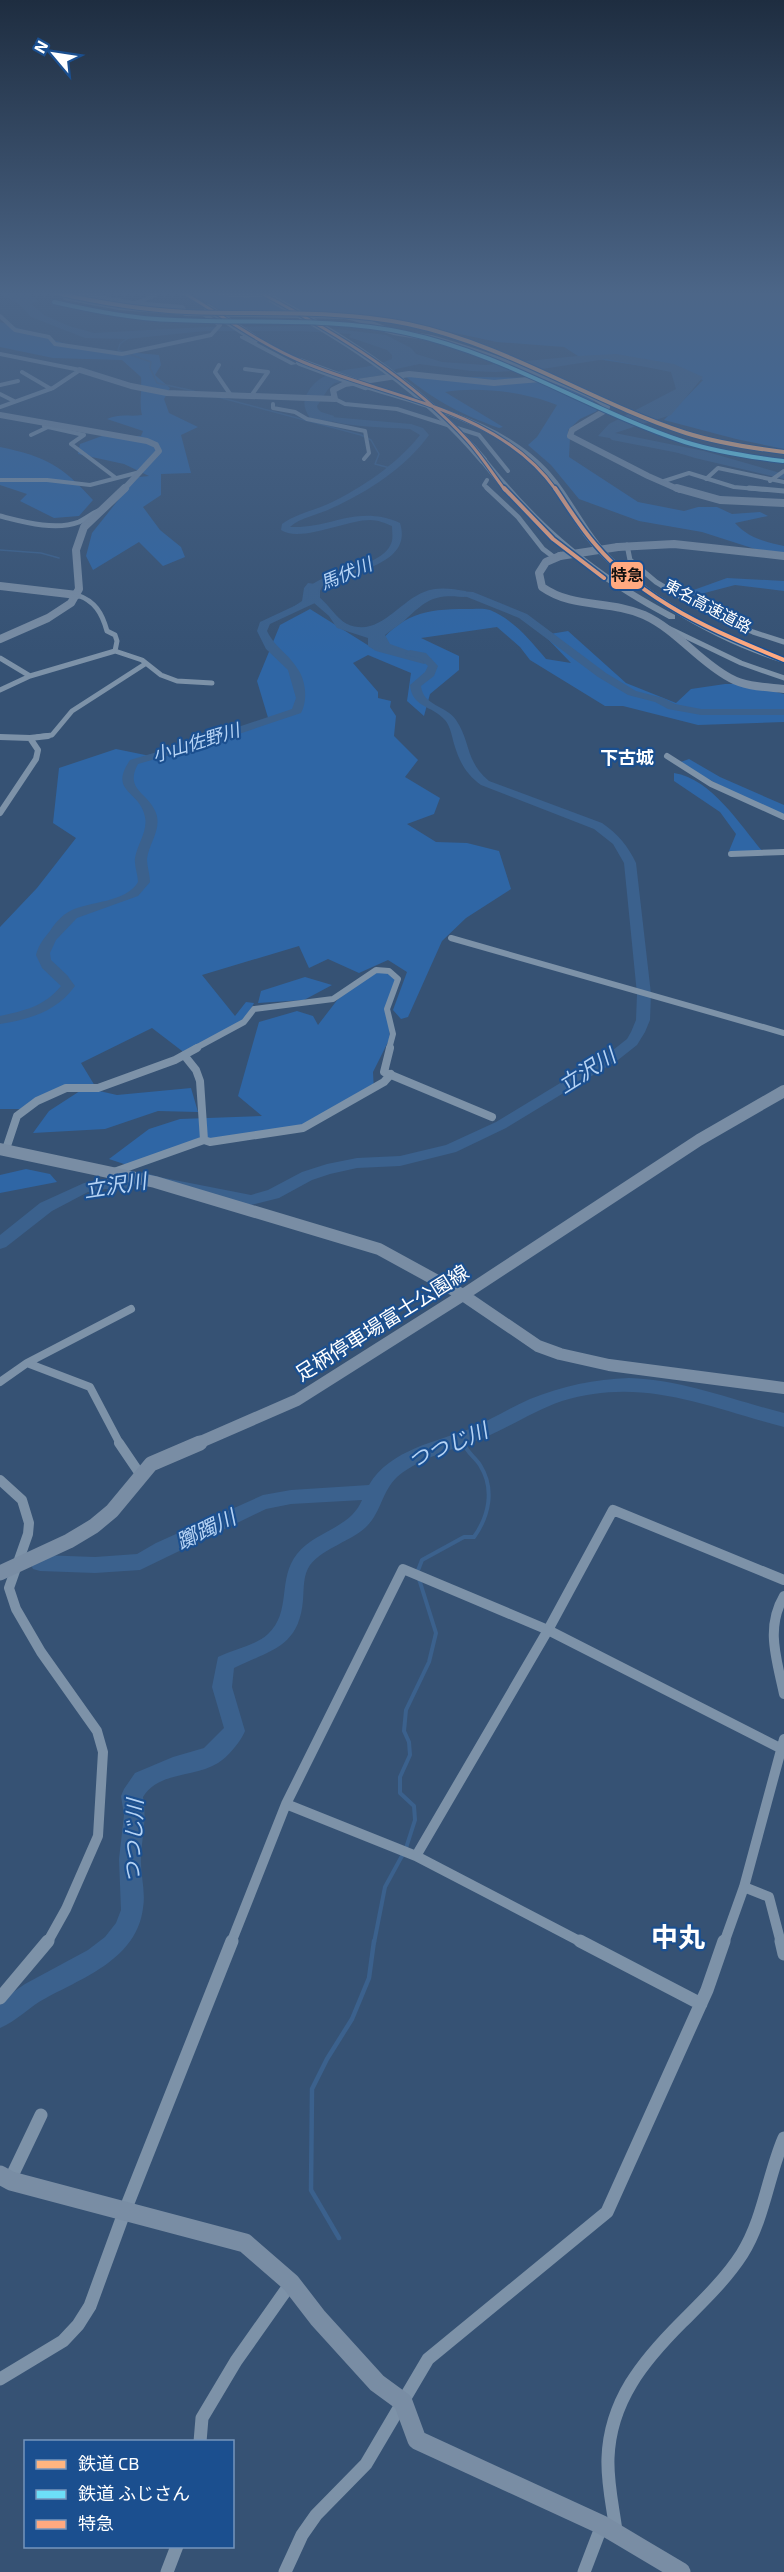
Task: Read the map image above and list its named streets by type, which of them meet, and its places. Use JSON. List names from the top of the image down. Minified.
{"streets":{"highway":["東名高速道路"],"main road":["足柄停車場富士公園線"]},"districts":["下古城","中丸"],"water":["馬伏川","小山佐野川","立沢川","つつじ川","躑躅川"],"lines":["rail line CB","rail line ふじさん","transit line 特急"],"legend":["鉄道 CB","鉄道 ふじさん","特急"],"north":"top left"}
